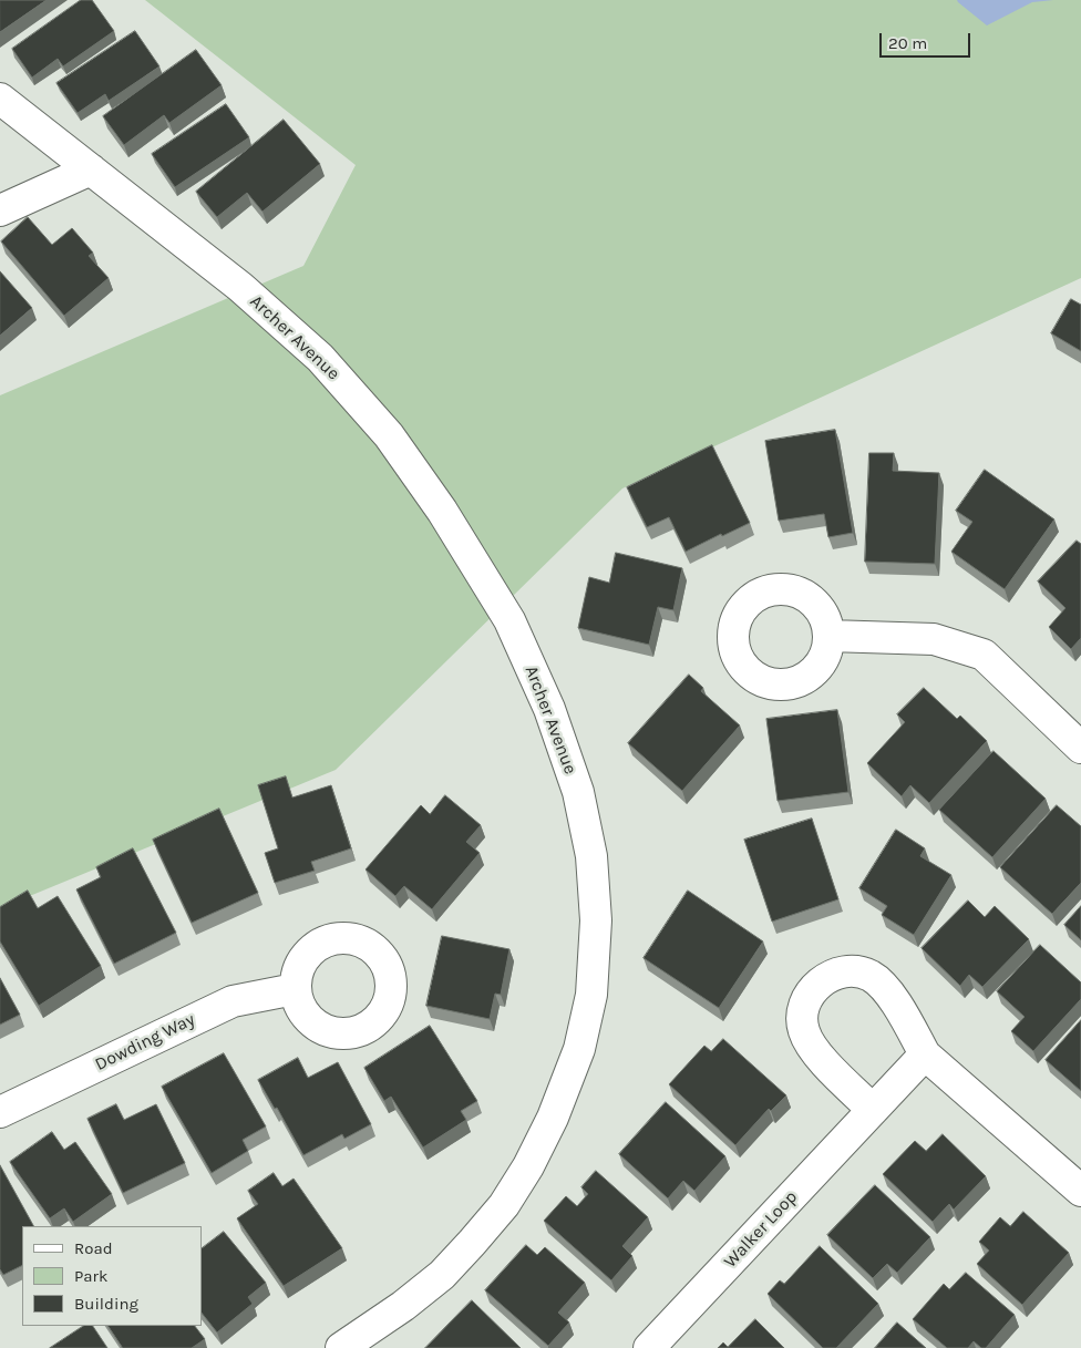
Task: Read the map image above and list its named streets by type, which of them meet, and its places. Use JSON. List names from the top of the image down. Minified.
{"streets":{"street":["Archer Avenue","Dowding Way","Walker Loop"]},"legend":["Road","Park","Building"],"scale_bar":"20 m"}
